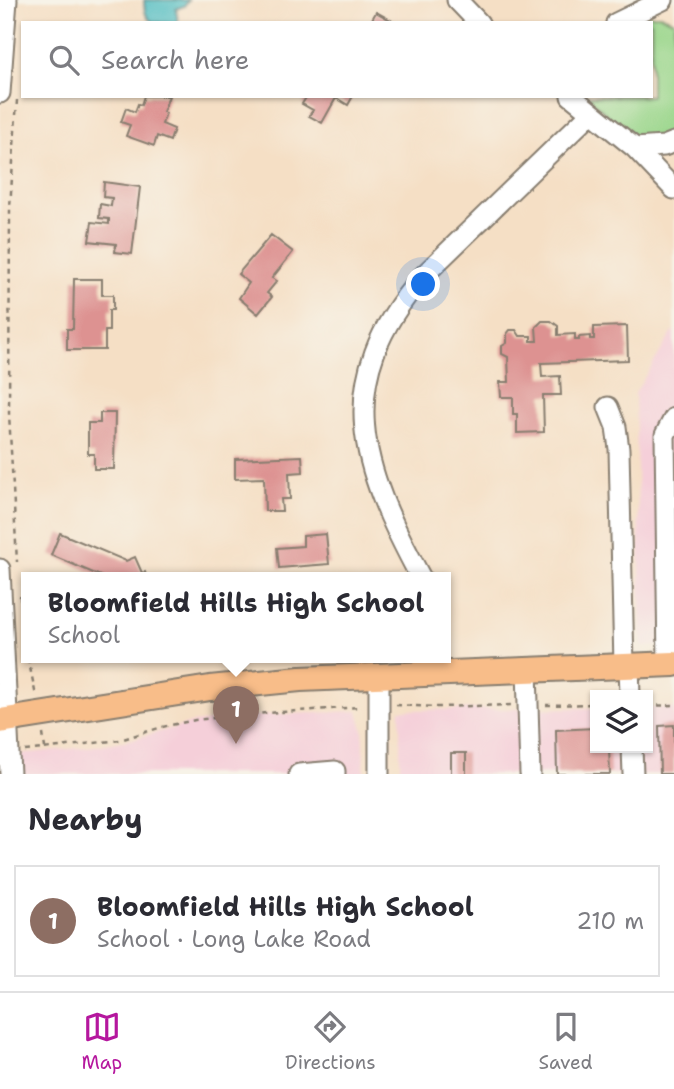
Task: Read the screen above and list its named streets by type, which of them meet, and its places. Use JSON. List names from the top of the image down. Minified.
{"page":{"search":"Search here","popup":["Bloomfield Hills High School","School"],"pins":"1","heading":"Nearby","list":[{"mark":"1","name":"Bloomfield Hills High School","note":"School · Long Lake Road","value":"210 m"}],"nav":["Map","Directions","Saved"]}}
